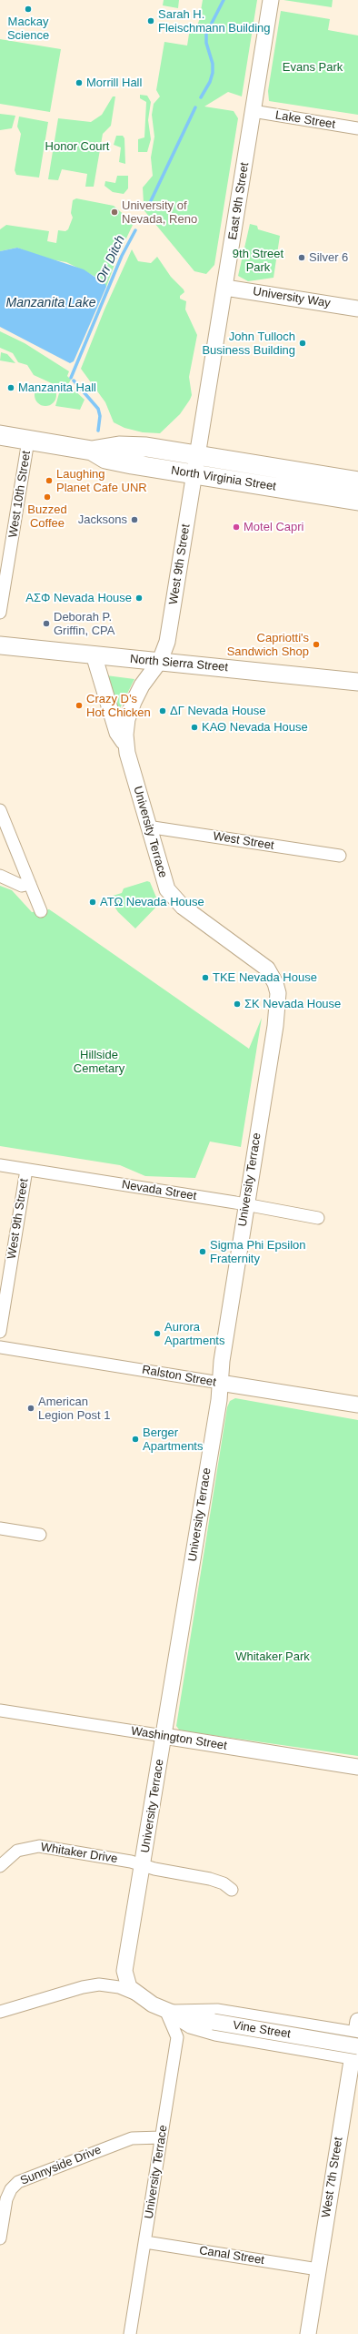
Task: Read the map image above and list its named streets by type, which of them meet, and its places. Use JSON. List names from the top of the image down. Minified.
{"streets":{"main road":["North Virginia Street","North Sierra Street"],"street":["Lake Street","East 9th Street","University Way","West 10th Street","West 9th Street","University Terrace","West Street","Nevada Street","Ralston Street","Washington Street","Whitaker Drive","Vine Street","Sunnyside Drive","West 7th Street","Canal Street"]},"crossings":[["Lake Street","East 9th Street"],["East 9th Street","University Way"],["East 9th Street","North Virginia Street"],["East 9th Street","West 9th Street"],["North Virginia Street","West 10th Street"],["North Virginia Street","West 9th Street"],["West 9th Street","North Sierra Street"],["West 9th Street","University Terrace"],["West 9th Street","Nevada Street"],["North Sierra Street","University Terrace"],["University Terrace","West Street"],["University Terrace","Nevada Street"],["University Terrace","Ralston Street"],["University Terrace","Washington Street"],["University Terrace","Whitaker Drive"],["University Terrace","Vine Street"],["University Terrace","Sunnyside Drive"],["University Terrace","Canal Street"],["Vine Street","West 7th Street"],["West 7th Street","Canal Street"]],"water":["Orr Ditch","Manzanita Lake"],"parks":["Evans Park","Honor Court","9th Street Park","Hillside Cemetary","Whitaker Park"],"places":["Mackay Science","Sarah H. Fleischmann Building","Morrill Hall","University of Nevada, Reno","Silver 6","John Tulloch Business Building","Manzanita Hall","Laughing Planet Cafe UNR","Buzzed Coffee","Jacksons","Motel Capri","ΑΣΦ Nevada House","Deborah P. Griffin, CPA","Capriotti's Sandwich Shop","Crazy D’s Hot Chicken","ΔΓ Nevada House","ΚΑΘ Nevada House","ΑΤΩ Nevada House","ΤΚΕ Nevada House","ΣΚ Nevada House","Sigma Phi Epsilon Fraternity","Aurora Apartments","American Legion Post 1","Berger Apartments"]}
